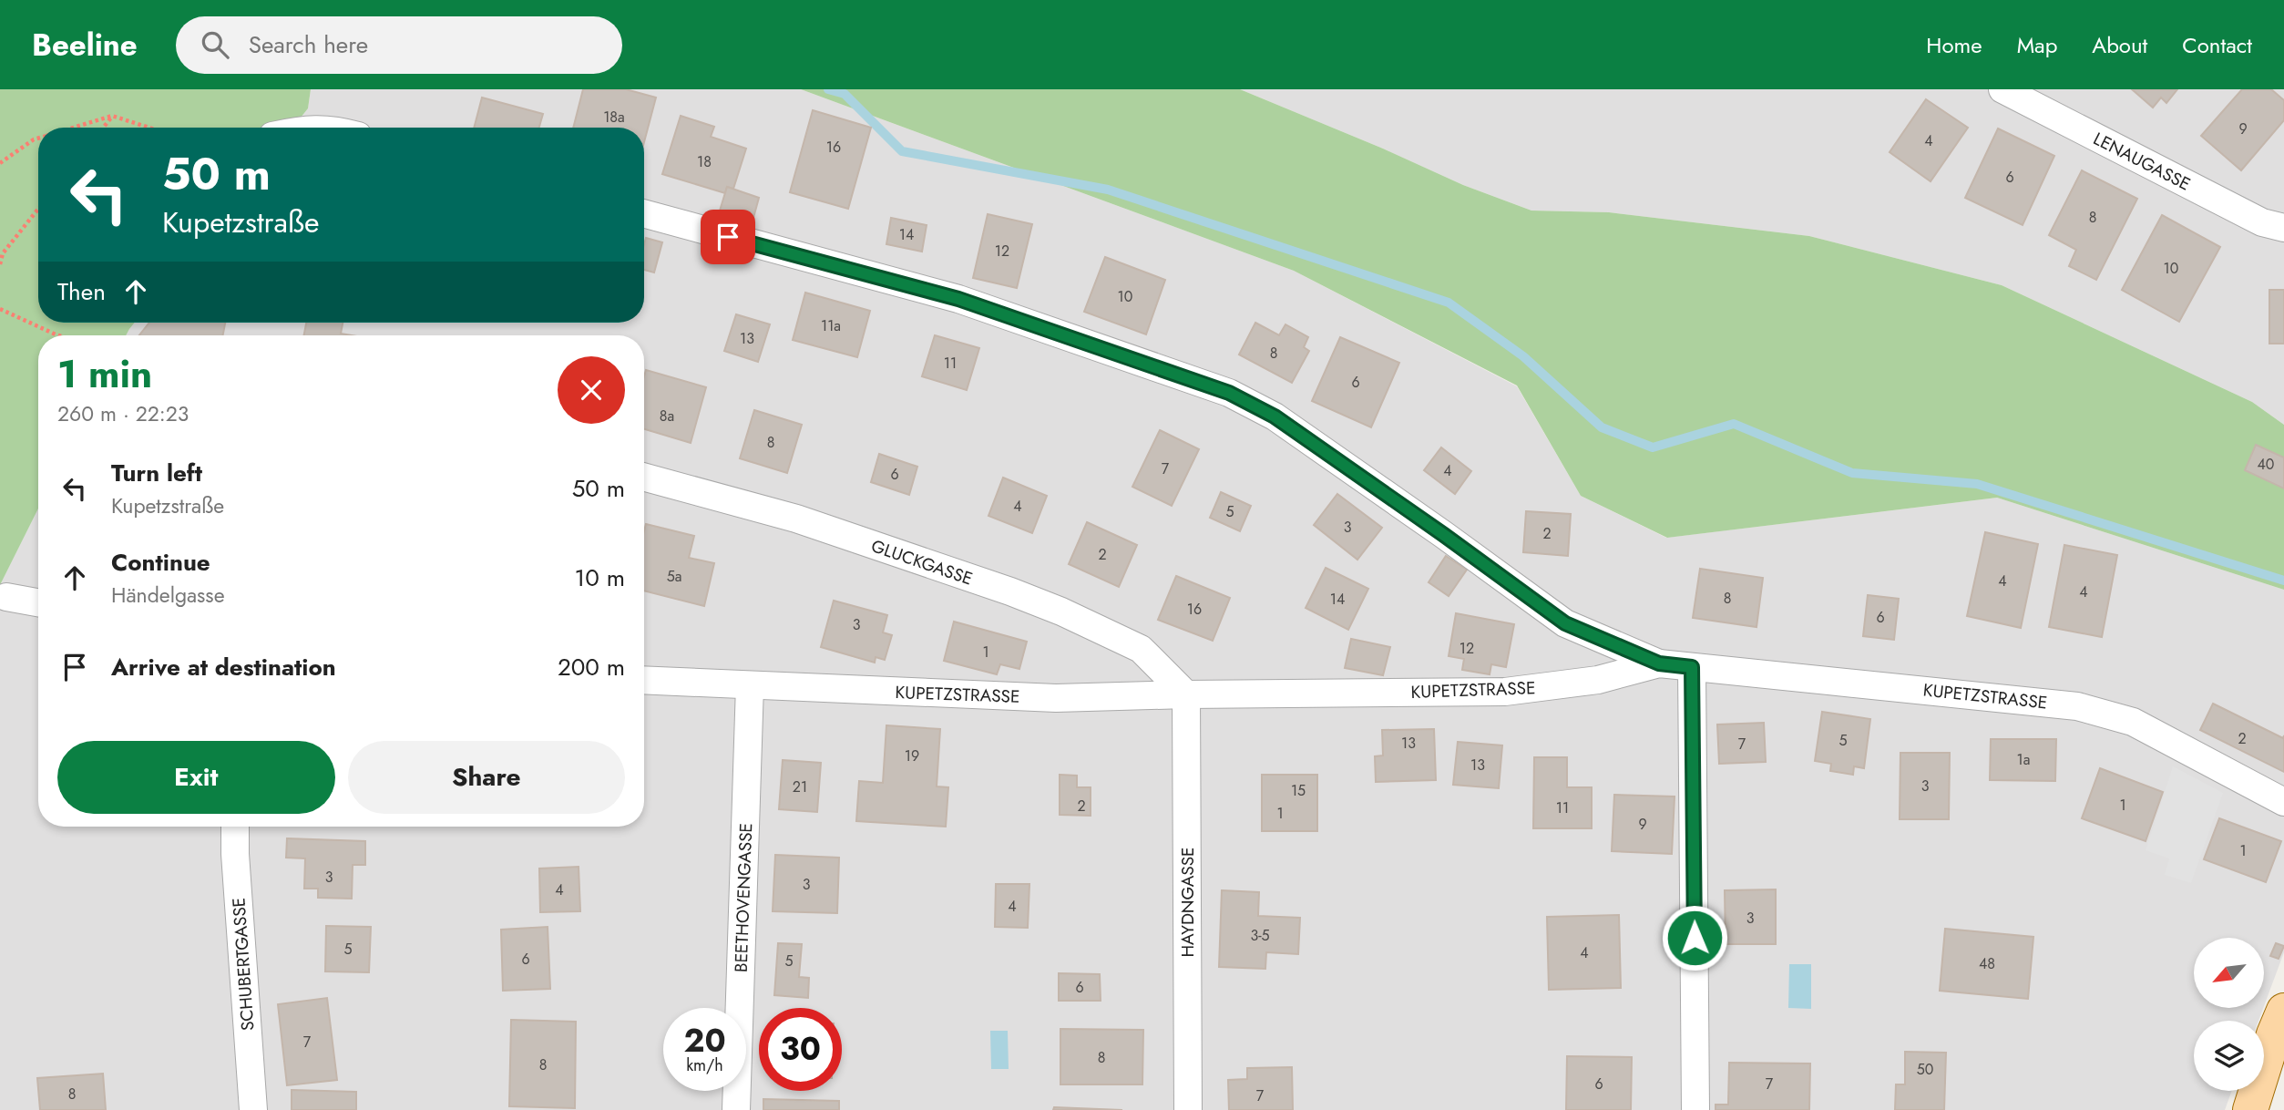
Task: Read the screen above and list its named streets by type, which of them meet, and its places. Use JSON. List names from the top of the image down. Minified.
{"streets":{"street":["LENAUGASSE","GLUCKGASSE","KUPETZSTRASSE","BEETHOVENGASSE","HAYDNGASSE","SCHUBERTGASSE"]},"crossings":[["GLUCKGASSE","KUPETZSTRASSE"],["GLUCKGASSE","HAYDNGASSE"],["KUPETZSTRASSE","BEETHOVENGASSE"],["KUPETZSTRASSE","HAYDNGASSE"]],"house_numbers":["18a","9","4","16","18","6","8","14","12","10","10","11a","13","8","11","6","8a","8","40","7","4","6","4","5","3","2","2","5a","4","4","8","14","16","6","3","12","1","2","5","13","7","19","1a","13","3","21","15","1","2","11","1","9","1","3","3","4","4","3","3-5","5","4","6","5","48","6","7","8","8","50","6","7","8","7"],"north":"bottom left","page":{"header":"Beeline","search":"Search here","nav":["Home","Map","About","Contact"],"turn":["50 m","Kupetzstraße"],"then":"Then","heading":["1 min","260 m · 22:23"],"list":[{"name":"Turn left","note":"Kupetzstraße","value":"50 m"},{"name":"Continue","note":"Händelgasse","value":"10 m"},{"name":"Arrive at destination","value":"200 m"}],"buttons":["Exit","Share"],"speed":"20 km/h","limit":"30"}}
